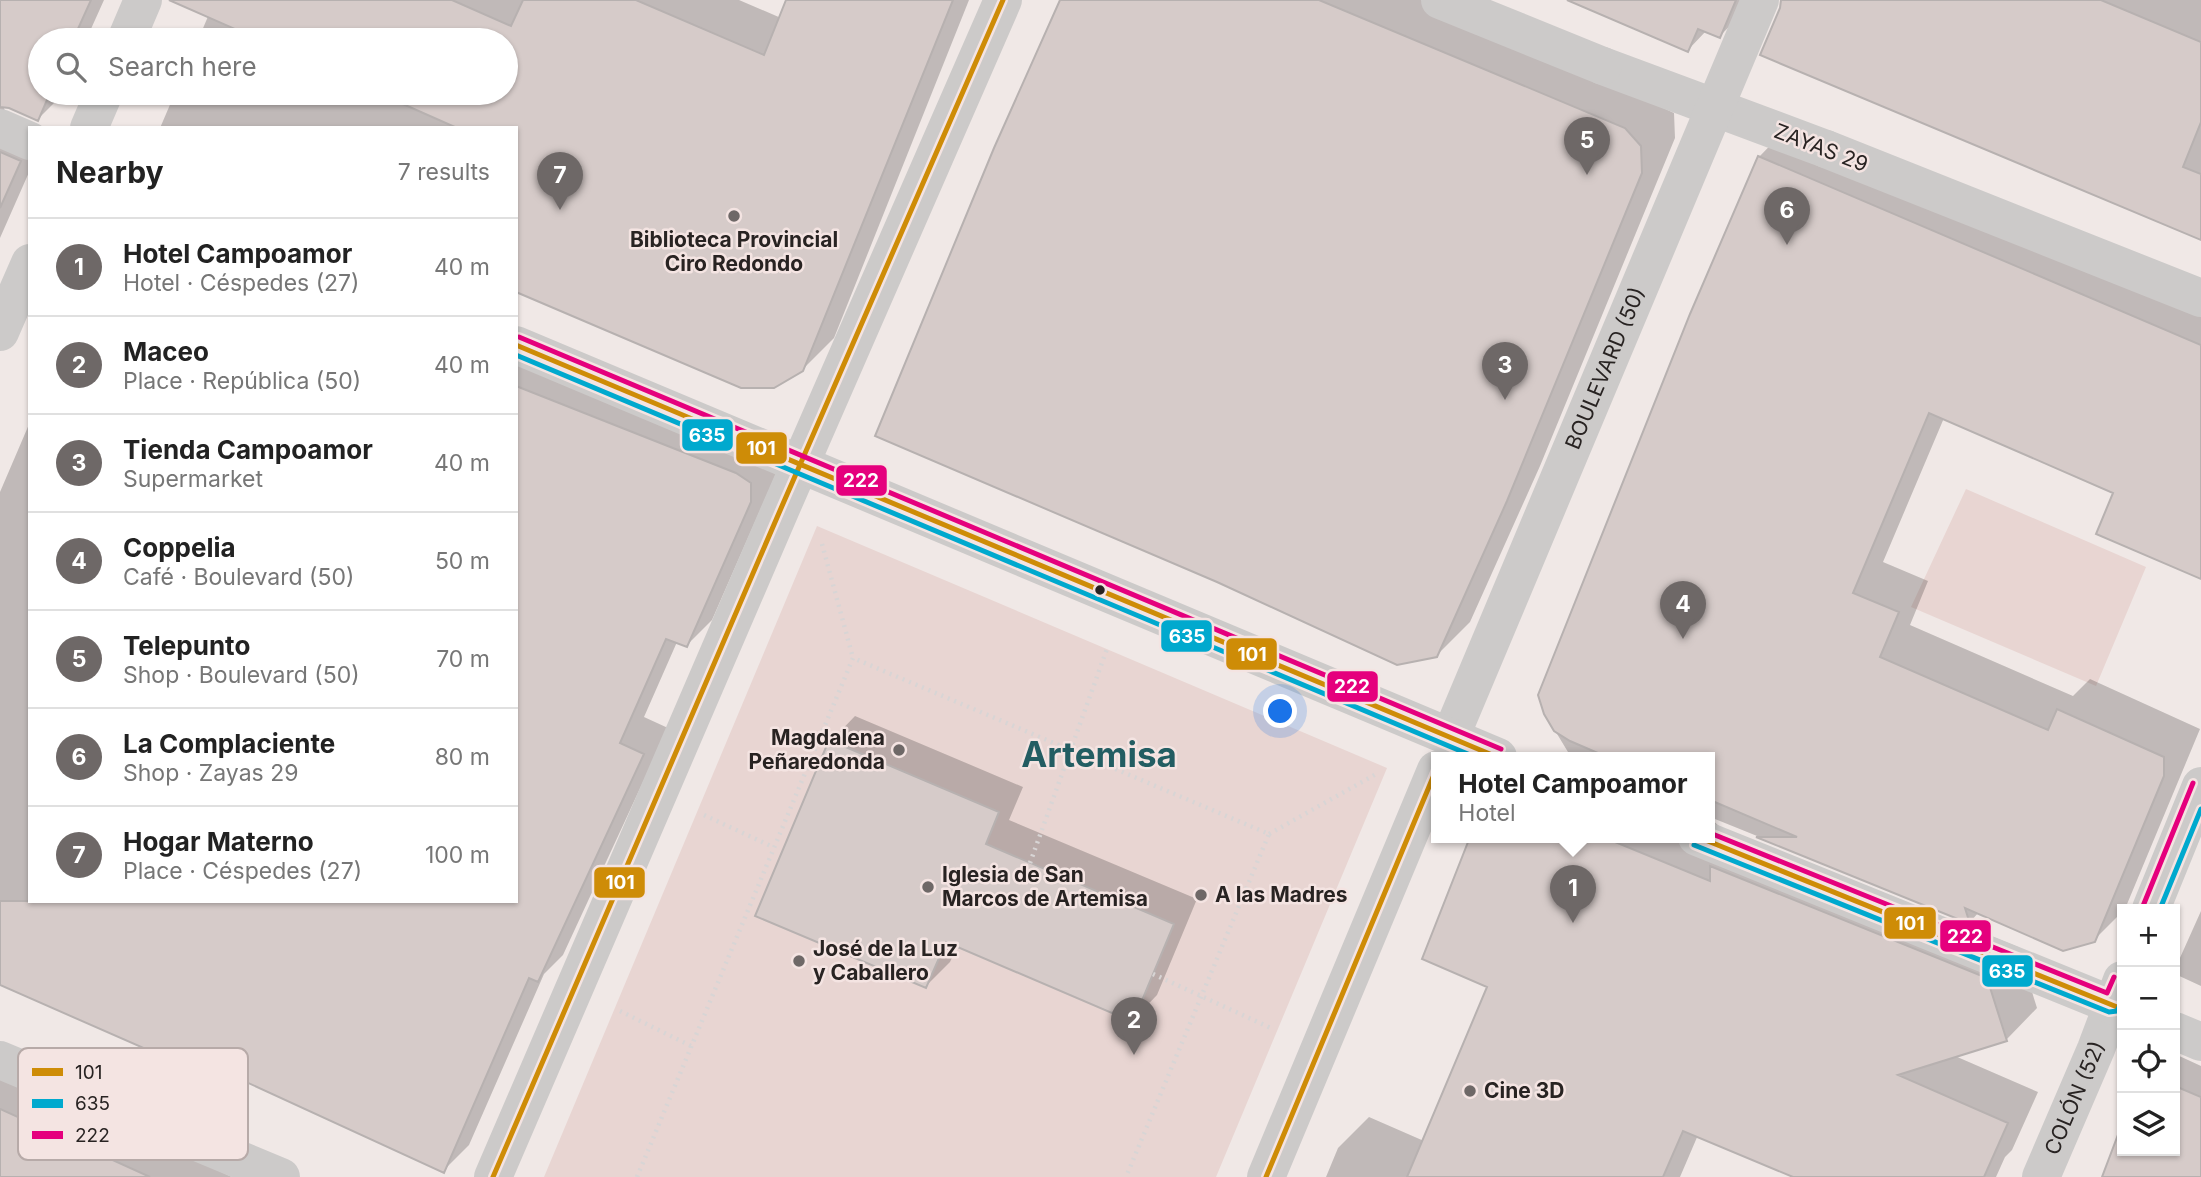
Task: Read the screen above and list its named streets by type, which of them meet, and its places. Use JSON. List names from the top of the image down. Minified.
{"streets":{"street":["ZAYAS 29","BOULEVARD (50)","COLÓN (52)"]},"crossings":[["ZAYAS 29","BOULEVARD (50)"]],"districts":["Artemisa"],"places":["Biblioteca Provincial Ciro Redondo","Magdalena Peñaredonda","Iglesia de San Marcos de Artemisa","A las Madres","José de la Luz y Caballero","Cine 3D"],"lines":["transit line 101","transit line 222","transit line 635"],"legend":["101","635","222"],"page":{"search":"Search here","pins":["5","7","6","3","4","1","2"],"heading":["Nearby","7 results"],"list":[{"mark":"1","name":"Hotel Campoamor","note":"Hotel · Céspedes (27)","value":"40 m"},{"mark":"2","name":"Maceo","note":"Place · República (50)","value":"40 m"},{"mark":"3","name":"Tienda Campoamor","note":"Supermarket","value":"40 m"},{"mark":"4","name":"Coppelia","note":"Café · Boulevard (50)","value":"50 m"},{"mark":"5","name":"Telepunto","note":"Shop · Boulevard (50)","value":"70 m"},{"mark":"6","name":"La Complaciente","note":"Shop · Zayas 29","value":"80 m"},{"mark":"7","name":"Hogar Materno","note":"Place · Céspedes (27)","value":"100 m"}],"popup":["Hotel Campoamor","Hotel"],"map_buttons":["+","−"]}}
